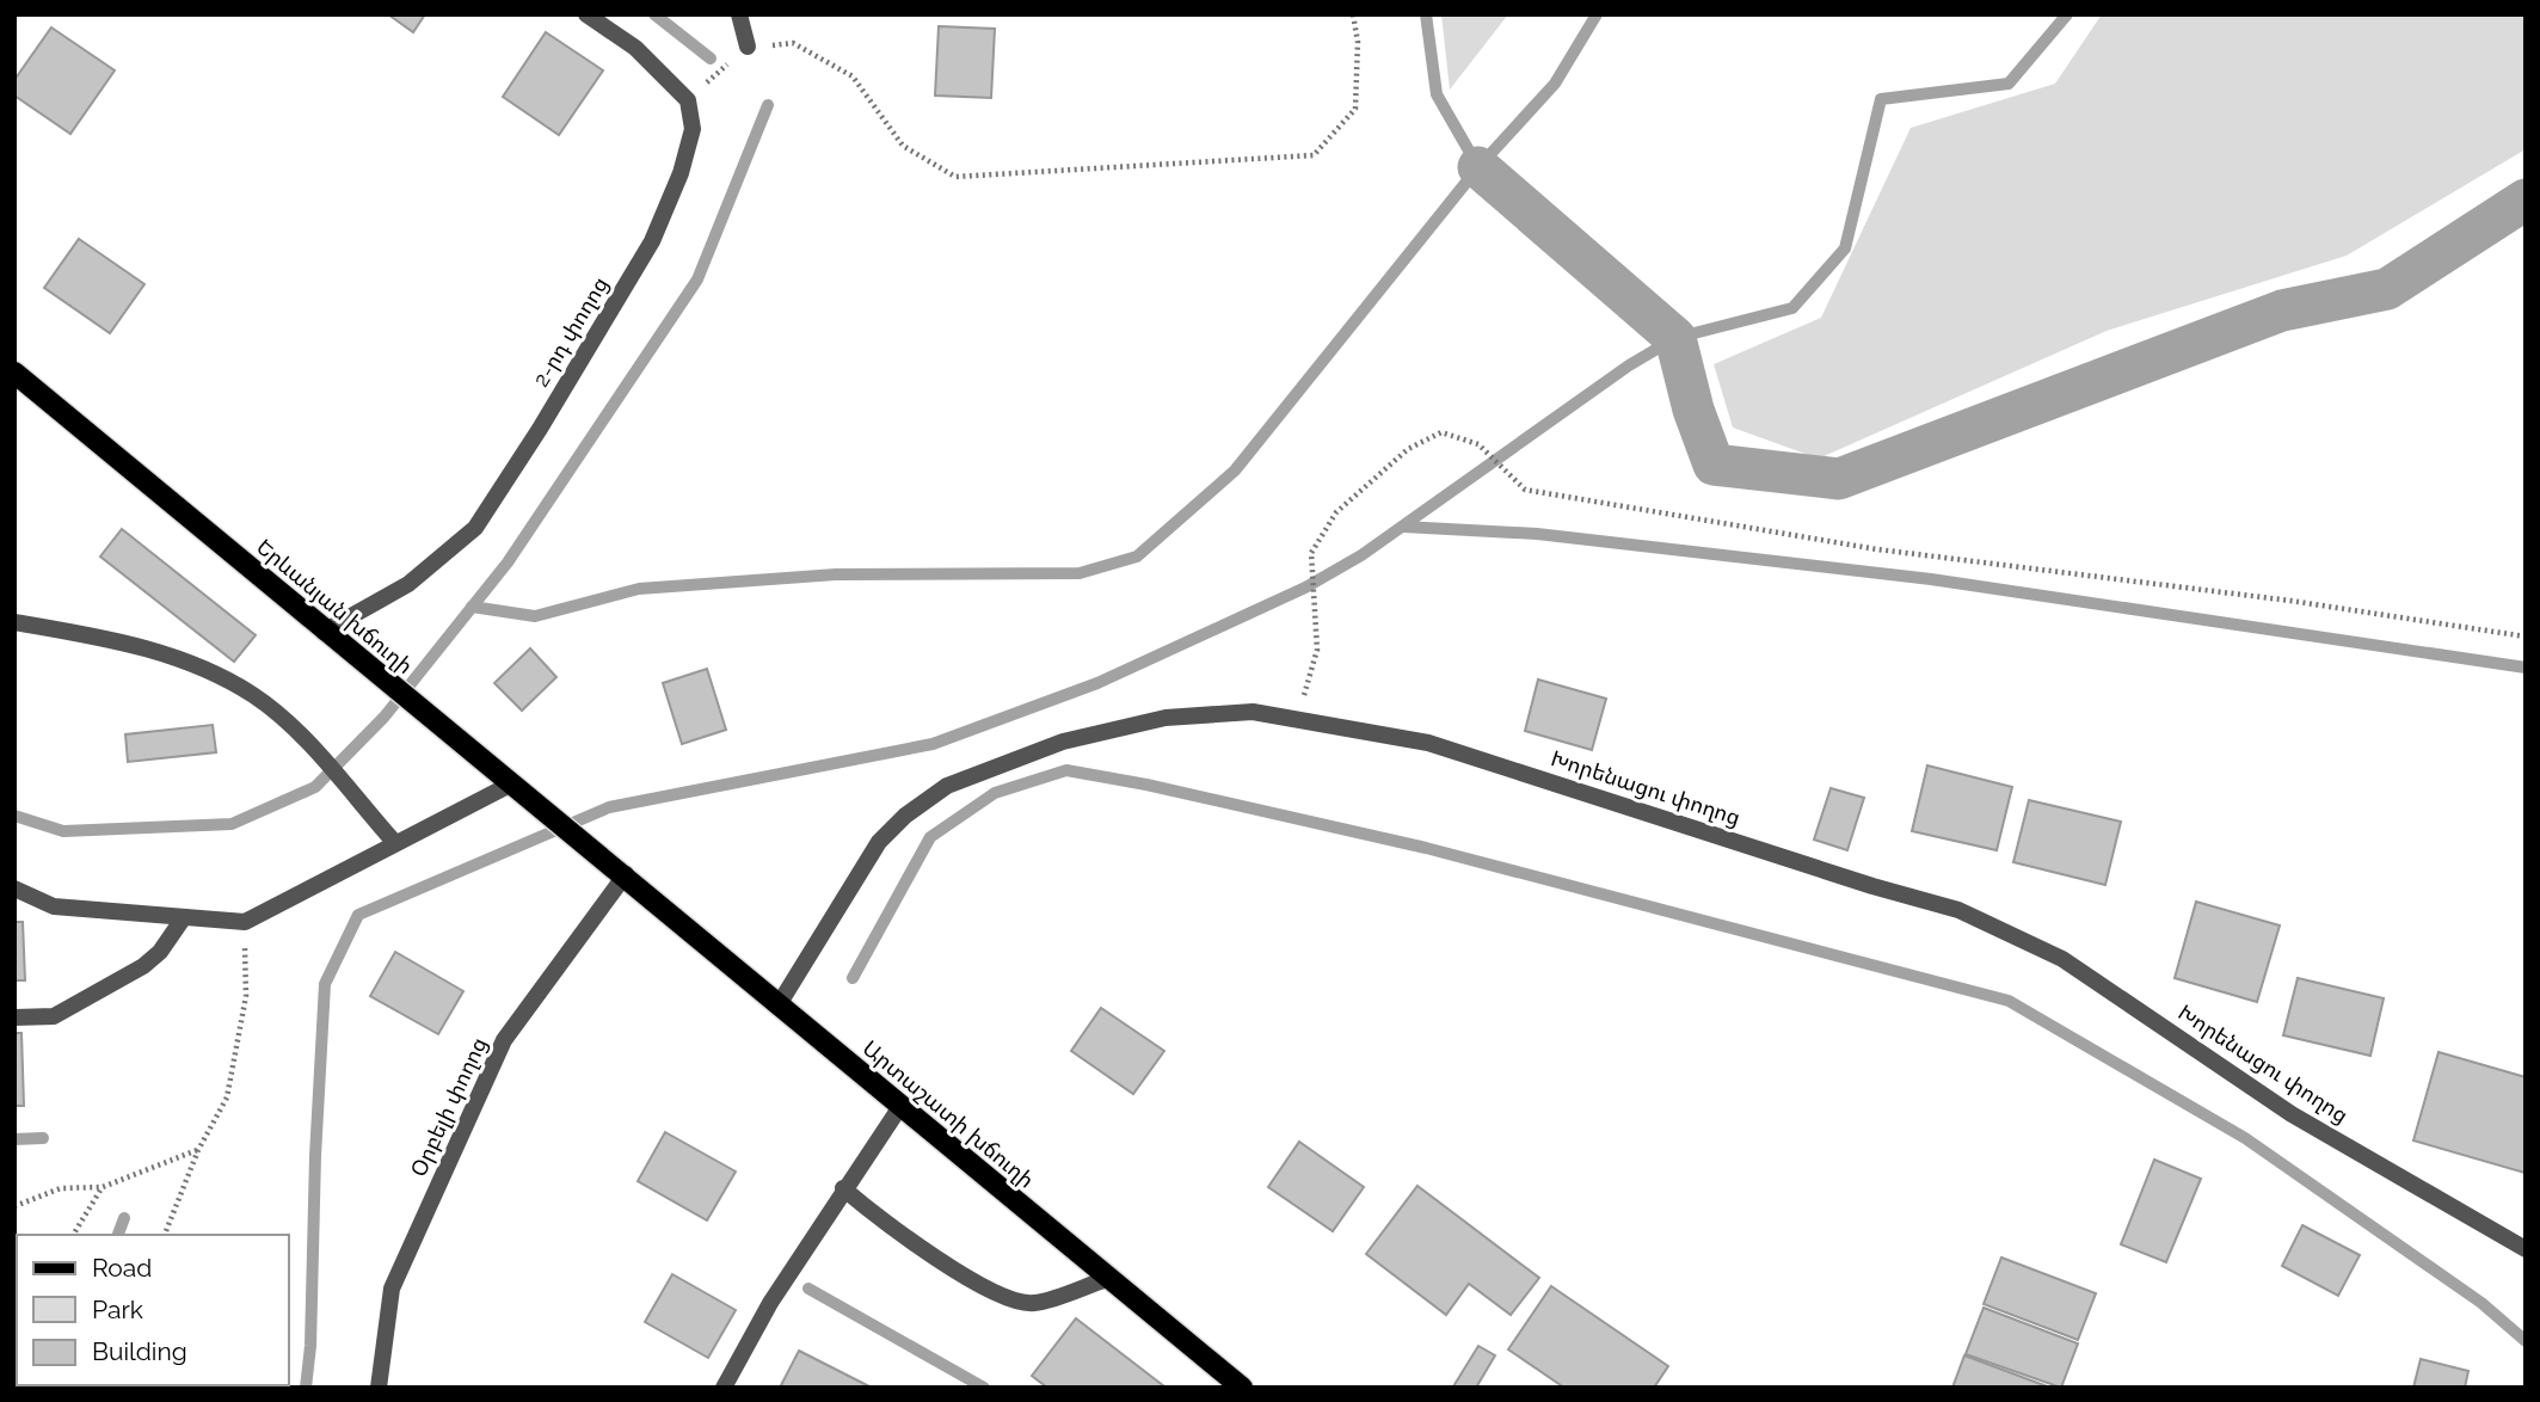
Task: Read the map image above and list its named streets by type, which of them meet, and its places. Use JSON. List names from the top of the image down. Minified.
{"streets":{"main road":["Երևանյան խճուղի","Արտաշատի խճուղի"],"street":["2-րդ փողոց","Խորենացու փողոց","Օրբելի փողոց"]},"crossings":[["2-րդ փողոց","Երևանյան խճուղի"],["Երևանյան խճուղի","Օրբելի փողոց"],["Երևանյան խճուղի","Արտաշատի խճուղի"],["Խորենացու փողոց","Արտաշատի խճուղի"],["Օրբելի փողոց","Արտաշատի խճուղի"]],"legend":["Road","Park","Building"]}
